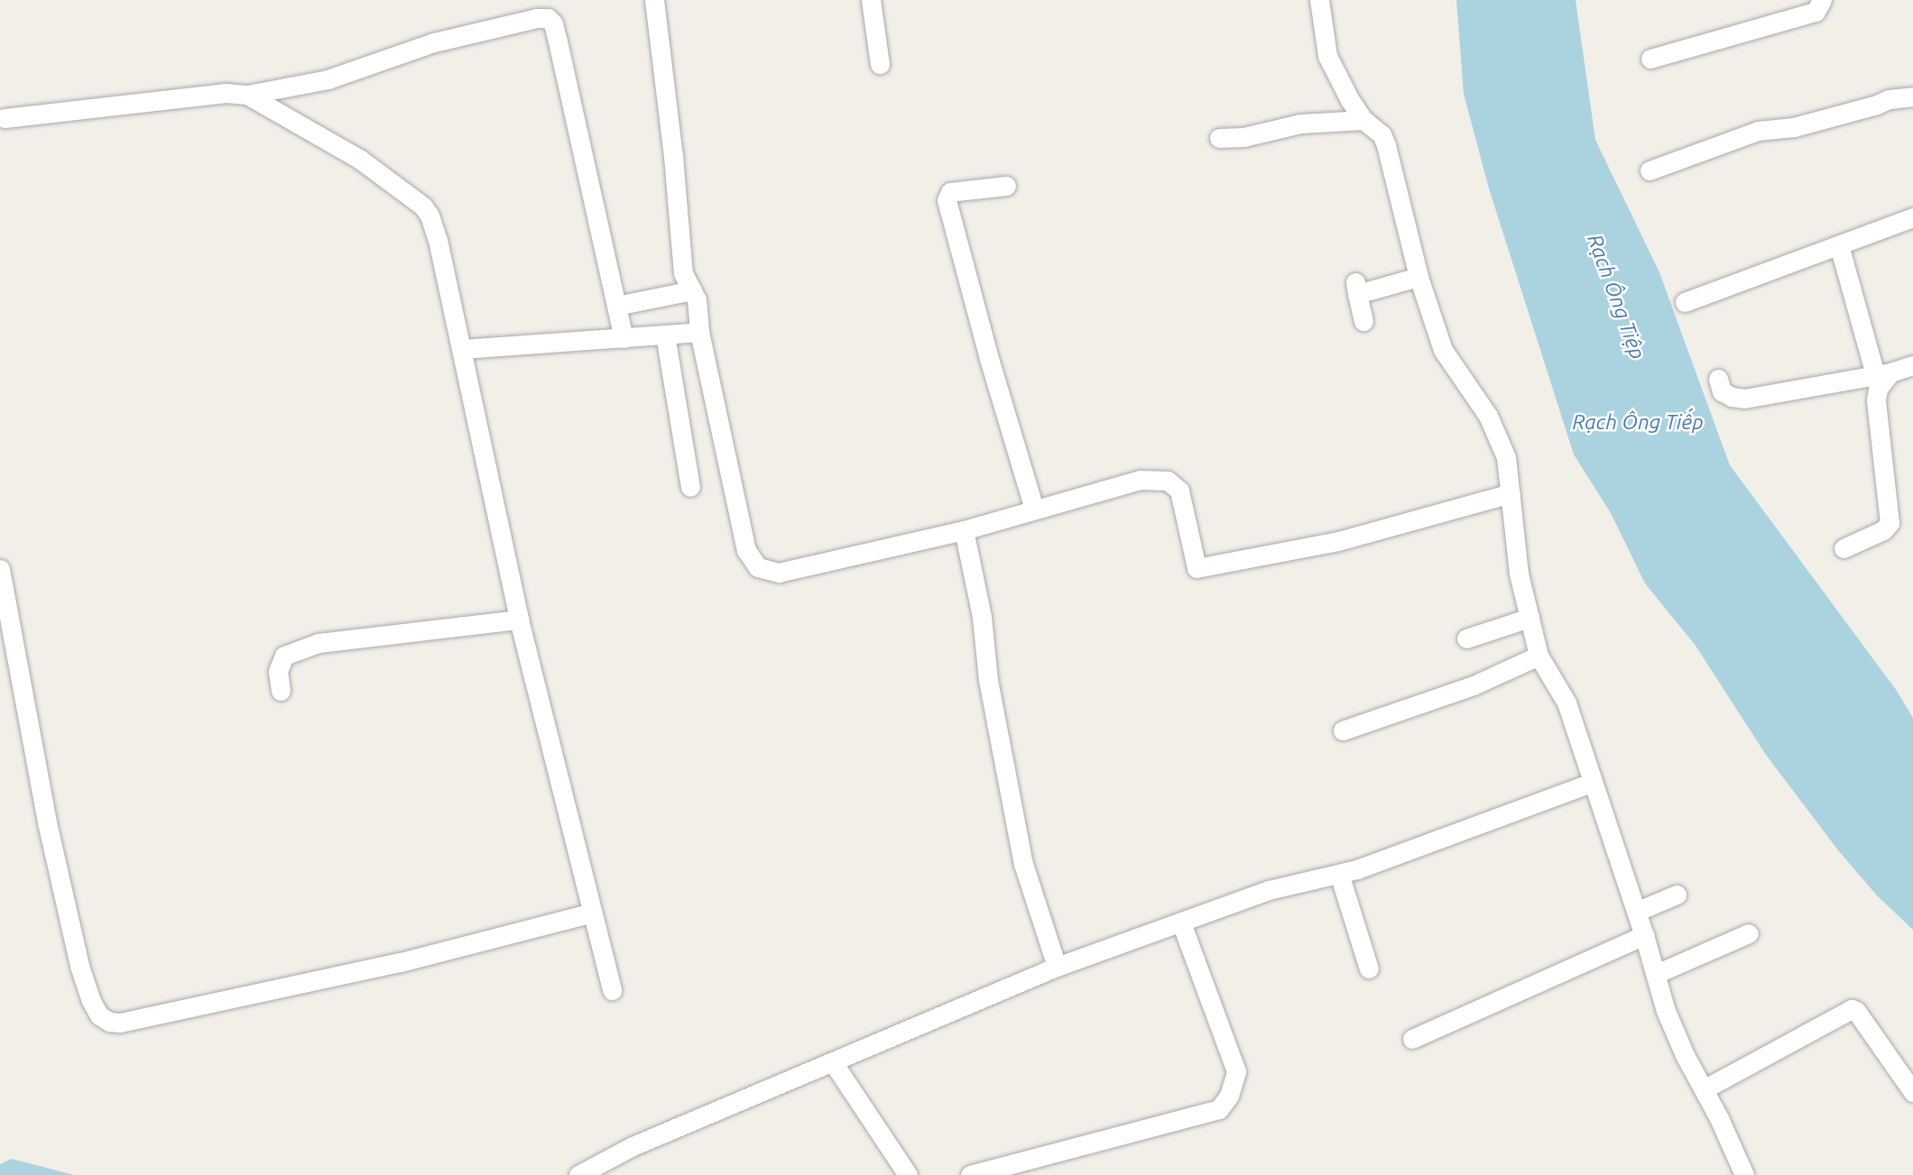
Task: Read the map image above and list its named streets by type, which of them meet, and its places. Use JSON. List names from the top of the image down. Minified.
{"water":["Rạch Ông Tiệp","Rạch Ông Tiếp"]}
